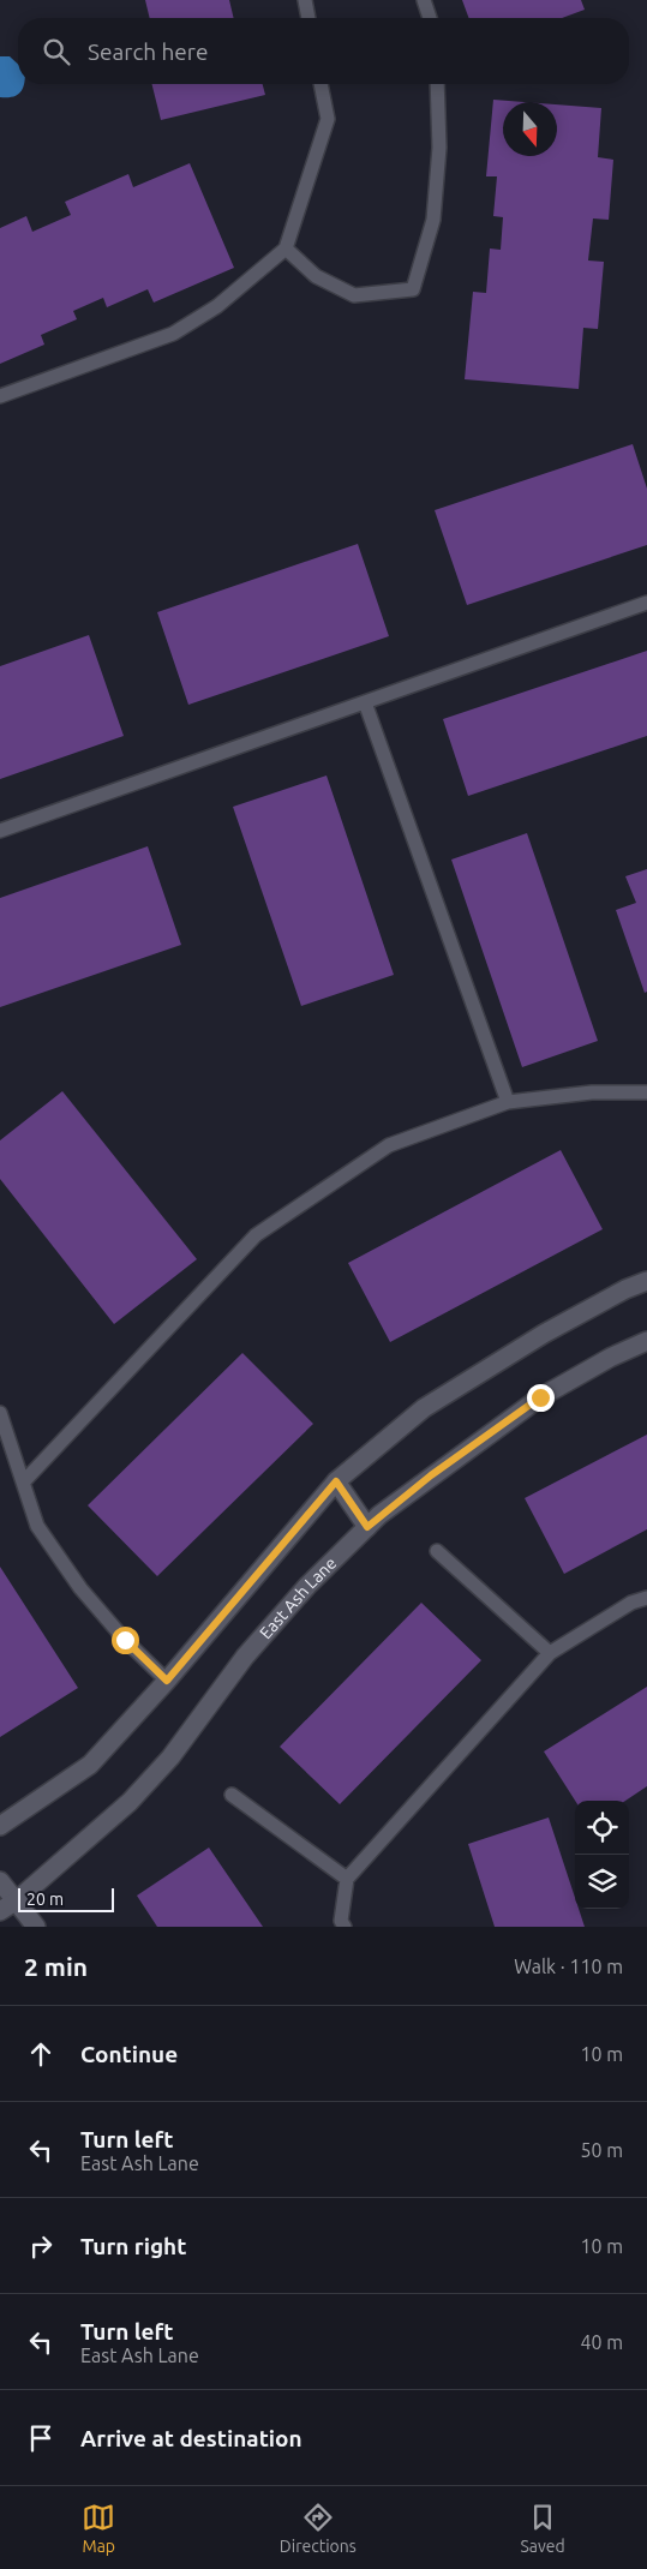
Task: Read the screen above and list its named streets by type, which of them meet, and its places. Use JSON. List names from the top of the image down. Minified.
{"streets":{"street":["East Ash Lane"]},"scale_bar":"20 m","north":"bottom","page":{"search":"Search here","scale":"20 m","heading":["2 min","Walk · 110 m"],"list":[["Continue","10 m"],["Turn left","East Ash Lane","50 m"],["Turn right","10 m"],["Turn left","East Ash Lane","40 m"],"Arrive at destination"],"nav":["Map","Directions","Saved"]}}
